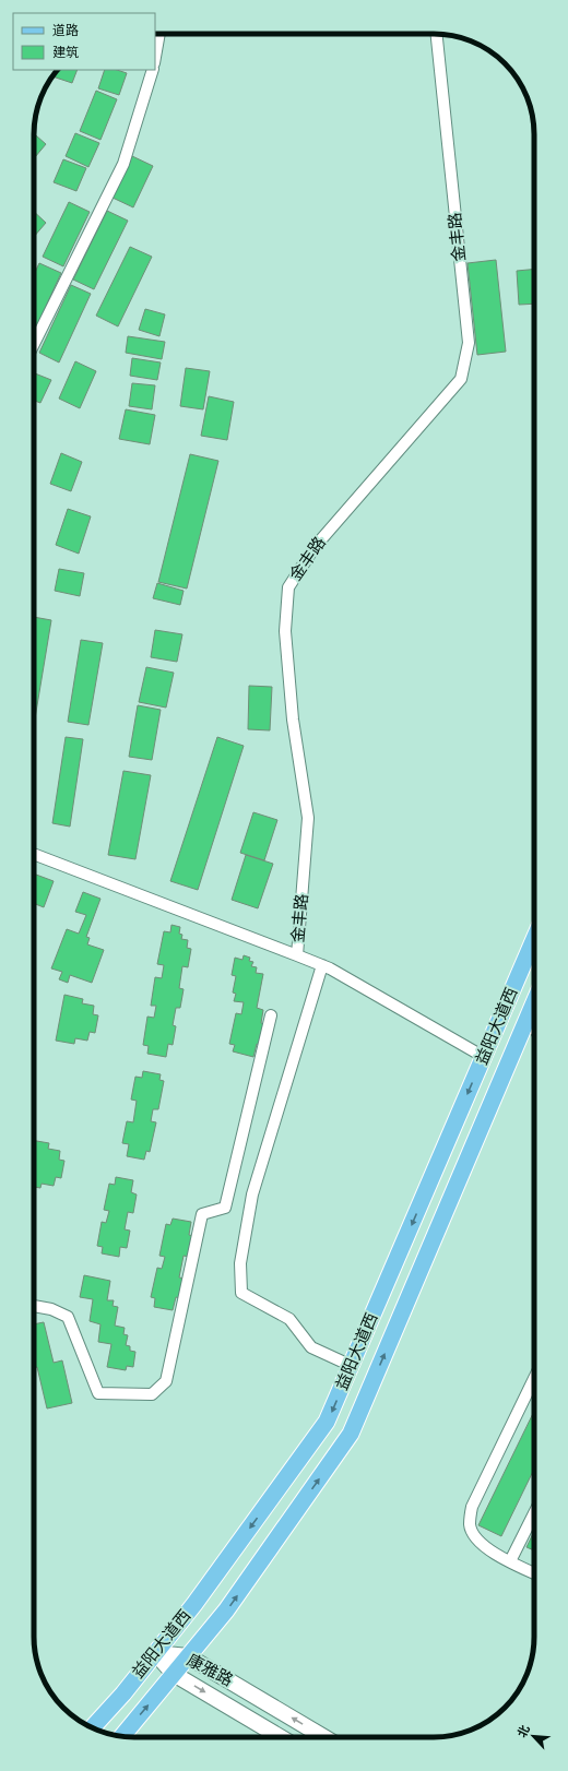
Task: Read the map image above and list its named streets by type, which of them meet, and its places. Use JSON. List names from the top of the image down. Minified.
{"streets":{"main road":["益阳大道西","康雅路"],"street":["金丰路"]},"crossings":[["金丰路","益阳大道西"],["益阳大道西","康雅路"]],"legend":["道路","建筑"],"north":"top left"}
